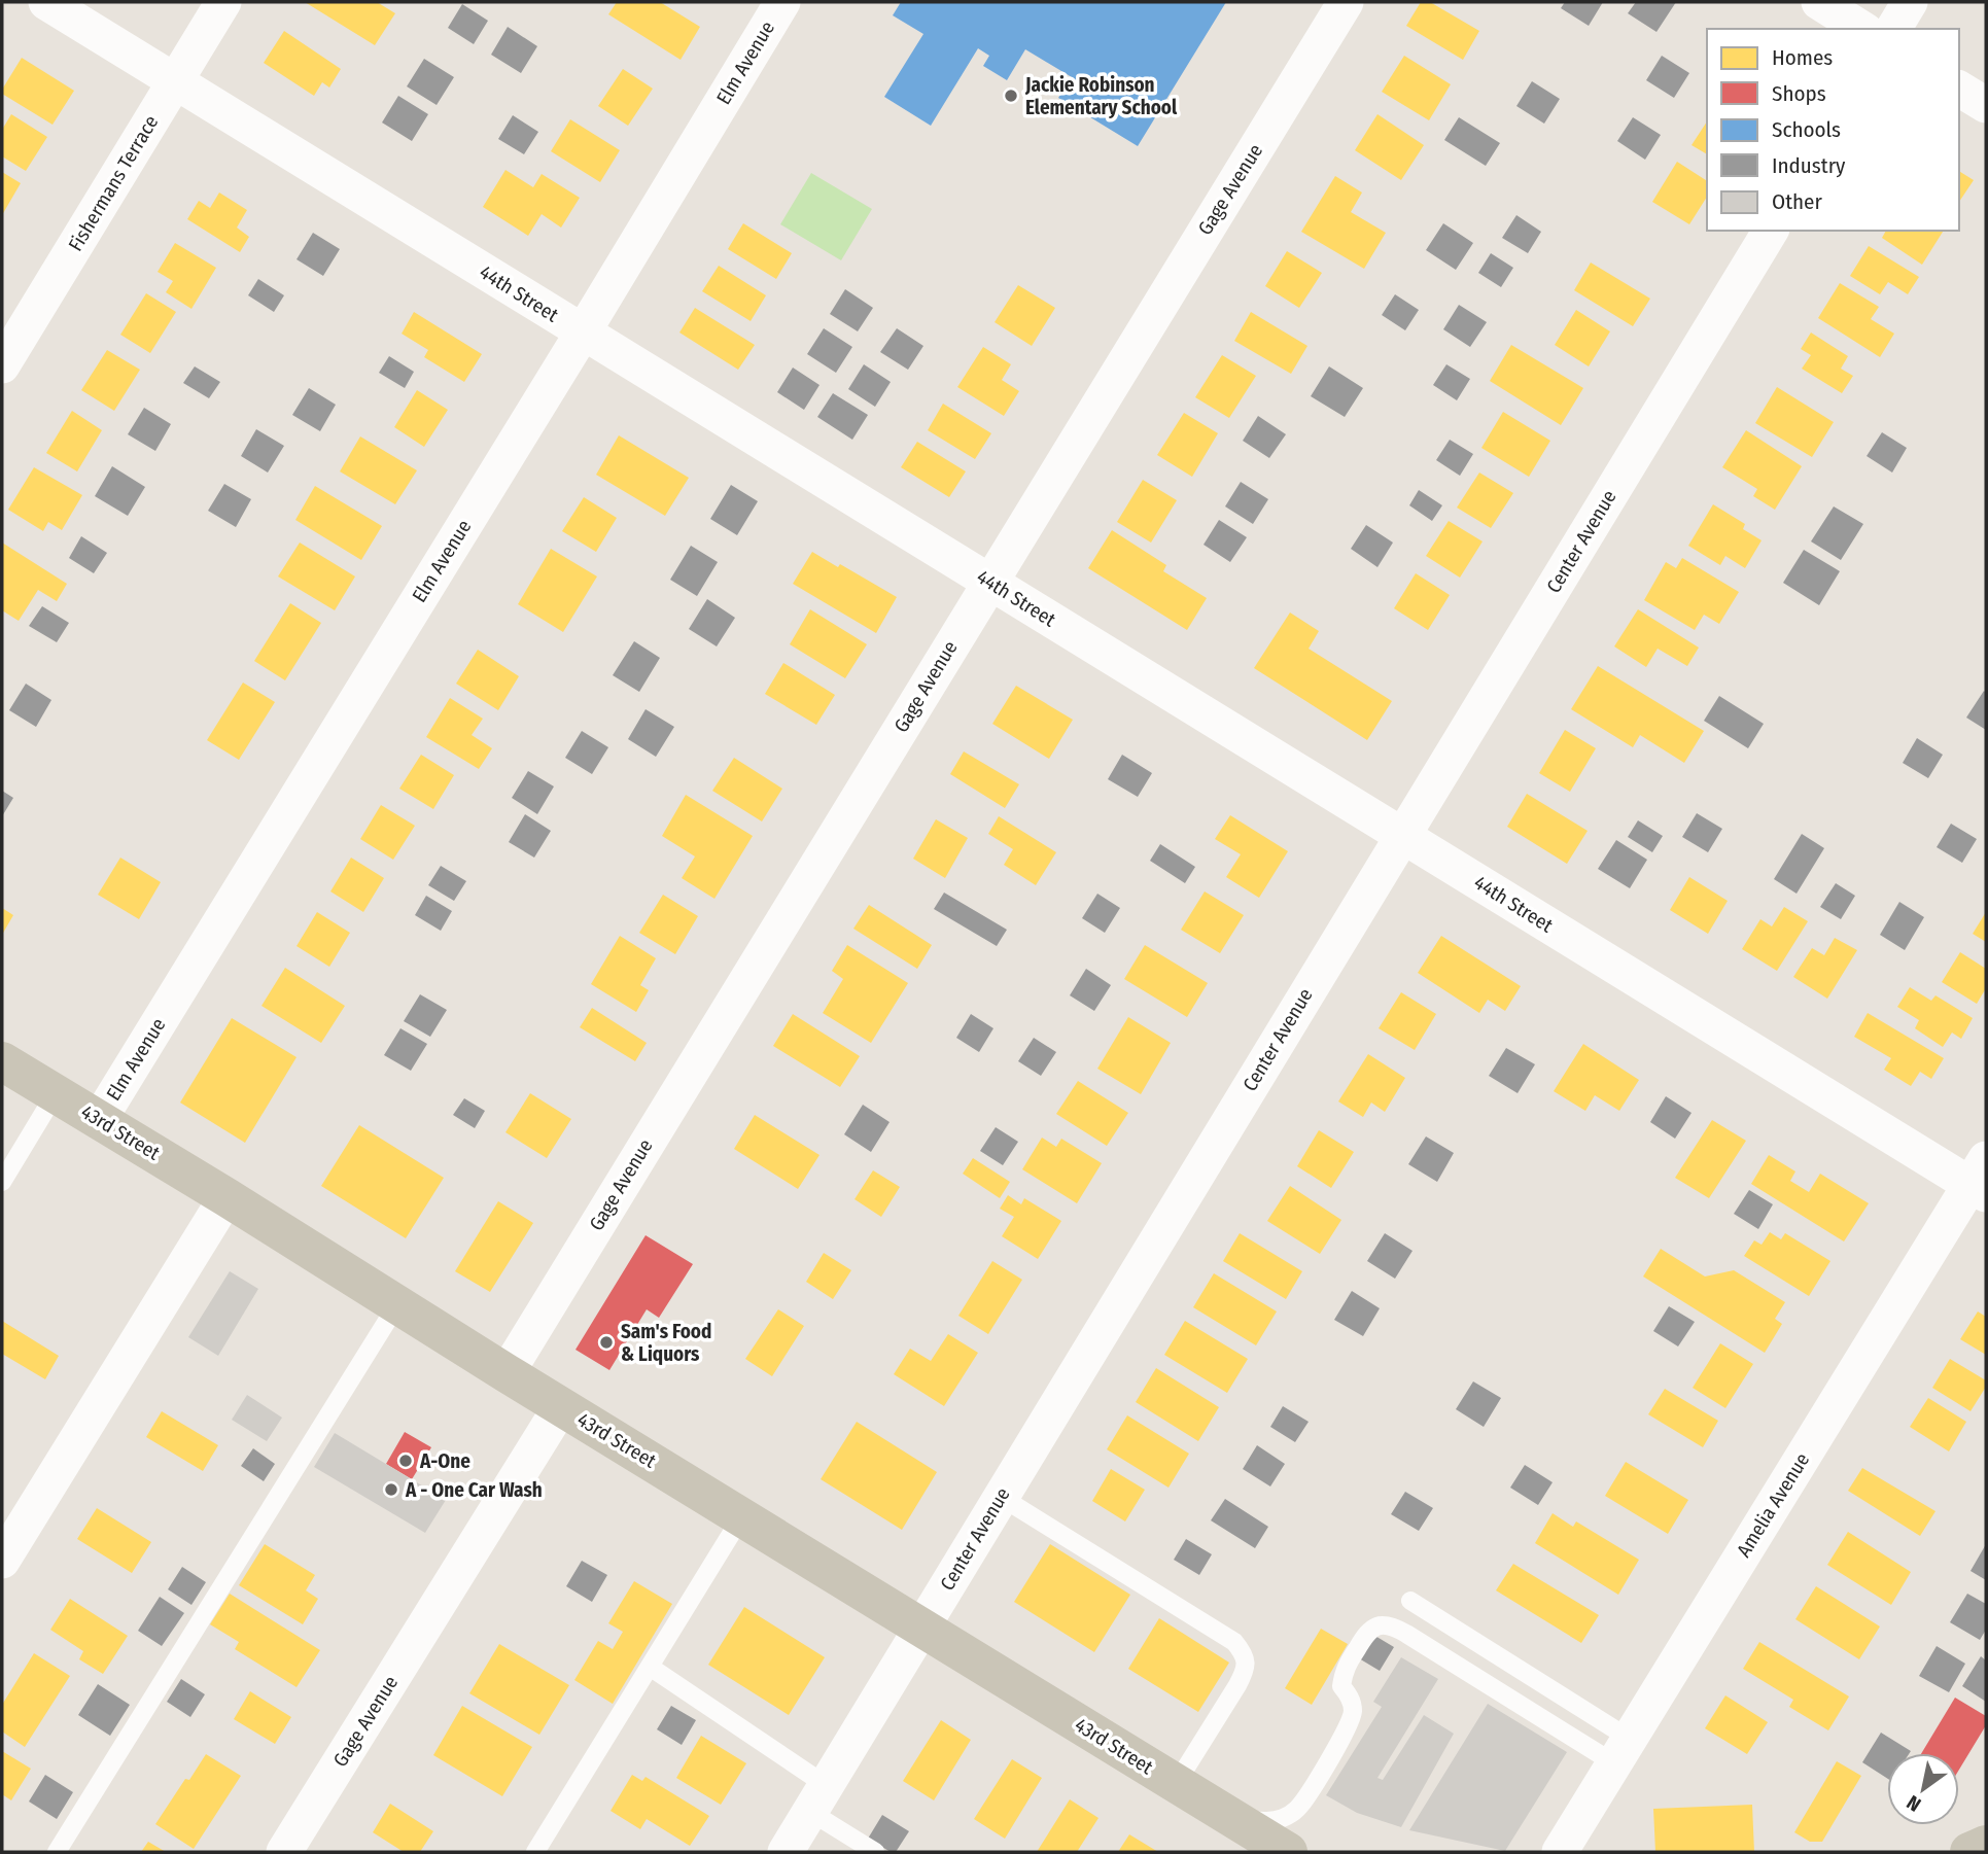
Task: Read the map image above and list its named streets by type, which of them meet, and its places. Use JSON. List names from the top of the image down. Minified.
{"streets":{"main road":["43rd Street"],"street":["Elm Avenue","Fishermans Terrace","Gage Avenue","44th Street","Center Avenue","Amelia Avenue"]},"crossings":[["Elm Avenue","44th Street"],["Elm Avenue","43rd Street"],["Fishermans Terrace","44th Street"],["Gage Avenue","44th Street"],["Gage Avenue","43rd Street"],["44th Street","Center Avenue"],["44th Street","Amelia Avenue"],["Center Avenue","43rd Street"]],"places":["Jackie Robinson Elementary School","Sam's Food & Liquors","A-One","A - One Car Wash"],"legend":["Homes","Shops","Schools","Industry","Other"],"north":"bottom left"}
